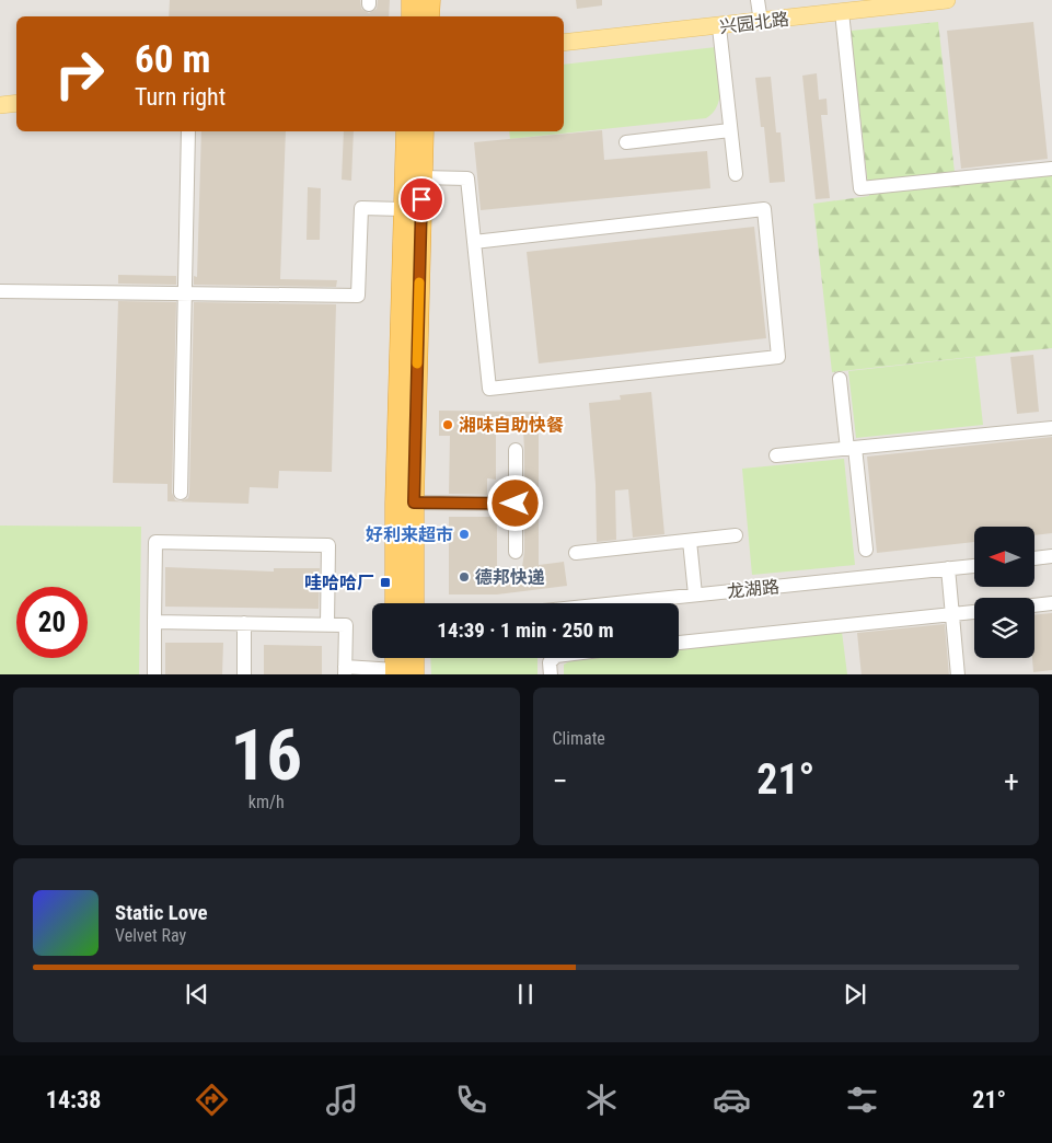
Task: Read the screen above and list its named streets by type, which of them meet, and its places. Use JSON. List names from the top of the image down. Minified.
{"streets":{"main road":["兴园北路"],"street":["龙湖路"]},"places":{"other":["湘味自助快餐","好利来超市","德邦快递"],"transit":["哇哈哈厂"]},"north":"left","page":{"turn":["60 m","Turn right"],"limit":"20","trip":"14:39 · 1 min · 250 m","tile":[["16","km/h"],"Climate"],"heat":["−","21°","+"],"song":["Static Love","Velvet Ray"],"tabs":["14:38","21°"]}}
